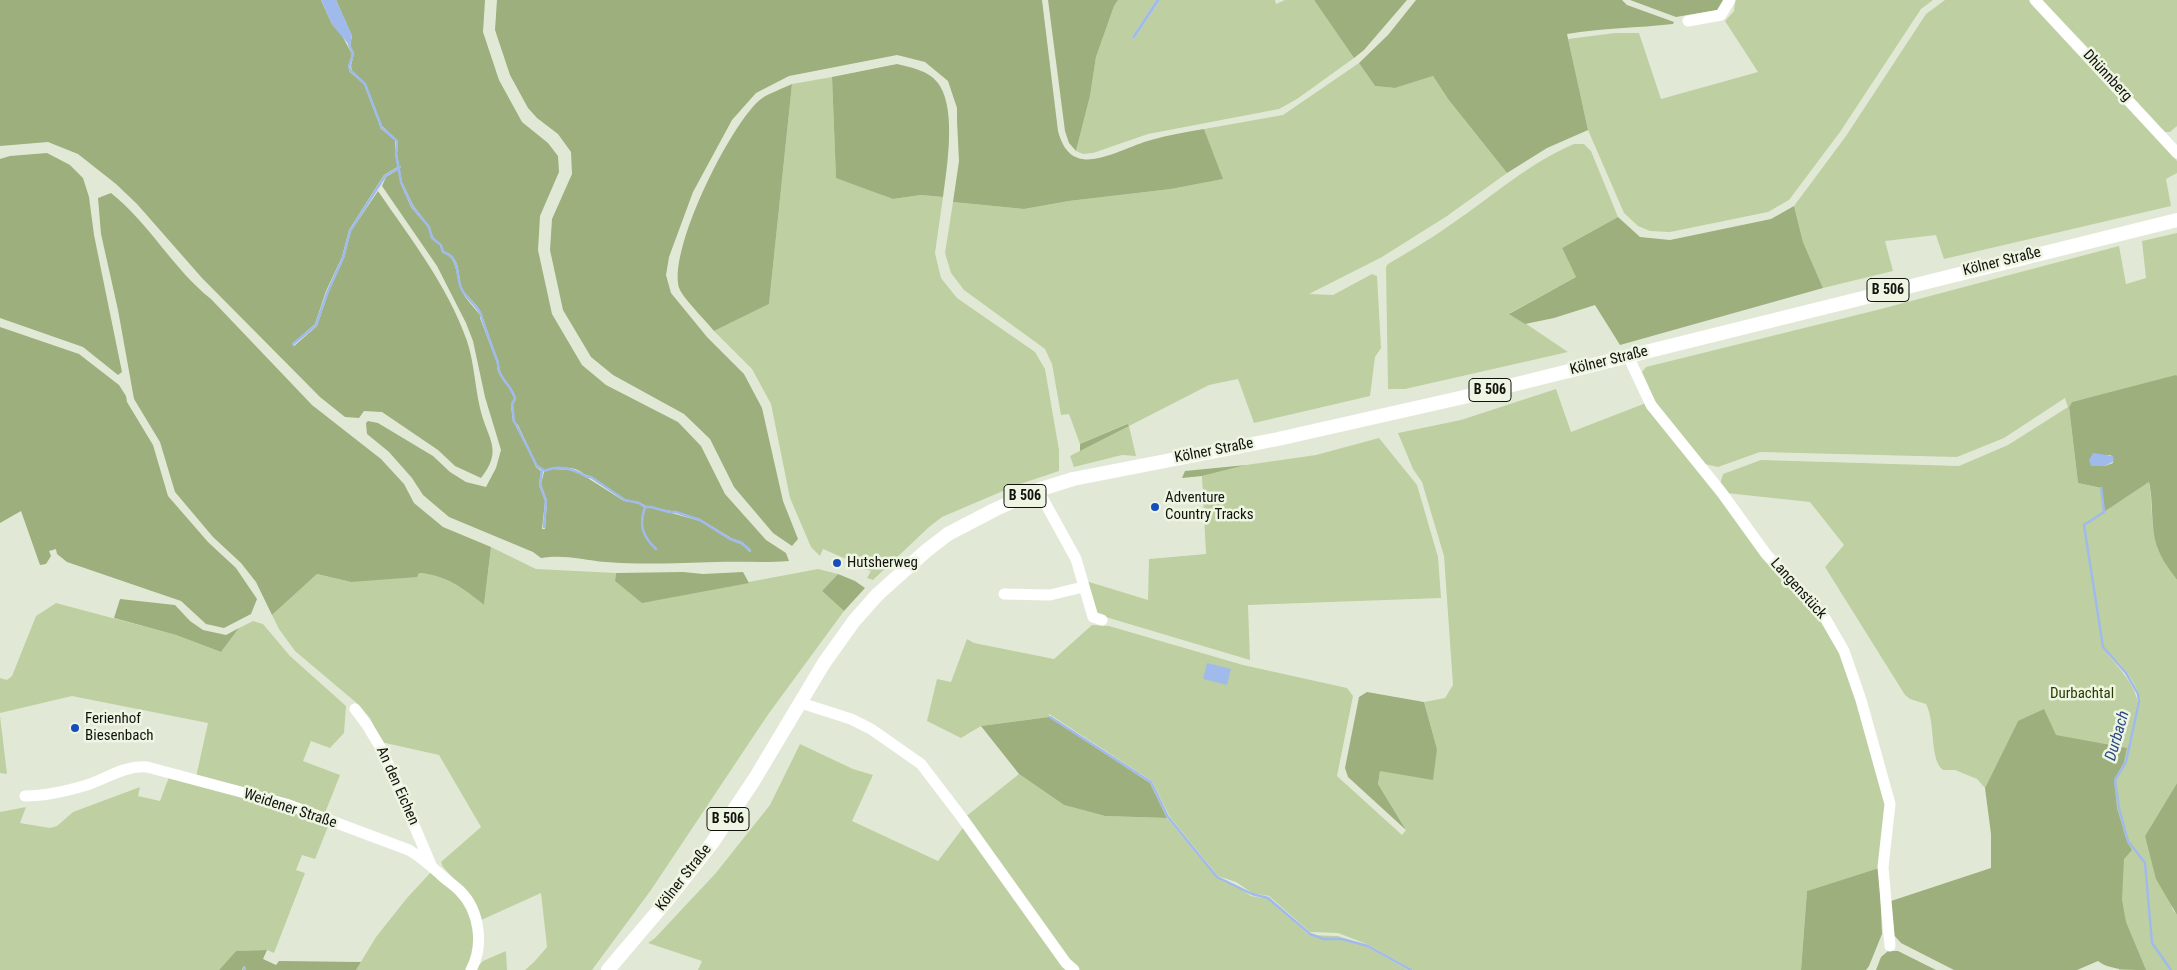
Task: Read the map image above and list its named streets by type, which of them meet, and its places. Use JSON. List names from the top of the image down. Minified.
{"streets":{"main road":["Kölner Straße","B 506"],"street":["Dhünnberg","Langenstück","An den Eichen","Weidener Straße"]},"crossings":[["Kölner Straße","Langenstück"],["An den Eichen","Weidener Straße"]],"water":["Durbach"],"parks":["Durbachtal"],"places":["Adventure Country Tracks","Hutsherweg","Ferienhof Biesenbach"]}
